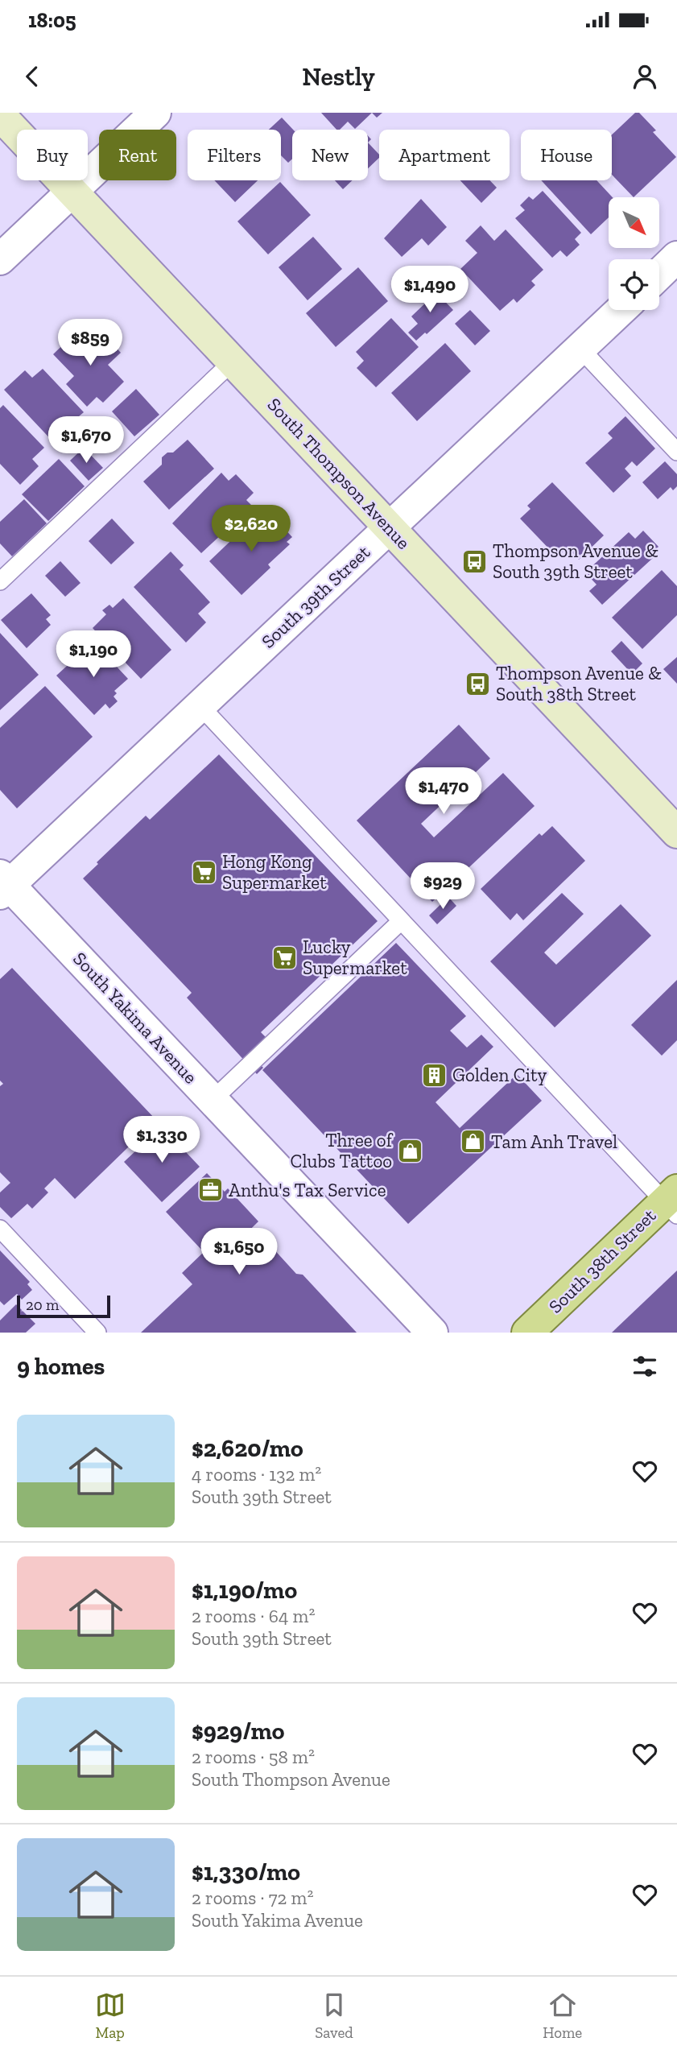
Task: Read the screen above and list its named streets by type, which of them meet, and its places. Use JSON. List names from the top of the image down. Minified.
{"streets":{"main road":["South Thompson Avenue","South 38th Street"],"street":["South 39th Street","South Yakima Avenue"]},"crossings":[["South Thompson Avenue","South 39th Street"],["South 39th Street","South Yakima Avenue"]],"places":{"bus stop":["Thompson Avenue & South 39th Street","Thompson Avenue & South 38th Street"],"supermarket":["Hong Kong Supermarket","Lucky Supermarket"],"building":["Golden City"],"shop":["Tam Anh Travel","Three of Clubs Tattoo"],"office":["Anthu's Tax Service"]},"scale_bar":"20 m","north":"bottom right","page":{"status":"18:05","header":"Nestly","chip":["Buy","Rent","Filters","New","Apartment","House"],"price":["$1,490","$859","$1,670","$2,620","$1,190","$1,470","$929","$1,330","$1,650"],"scale":"20 m","heading":"9 homes","list":[{"name":"$2,620/mo","note":"4 rooms · 132 m² · South 39th Street"},{"name":"$1,190/mo","note":"2 rooms · 64 m² · South 39th Street"},{"name":"$929/mo","note":"2 rooms · 58 m² · South Thompson Avenue"},{"name":"$1,330/mo","note":"2 rooms · 72 m² · South Yakima Avenue"}],"tabs":["Map","Saved","Home"]}}
